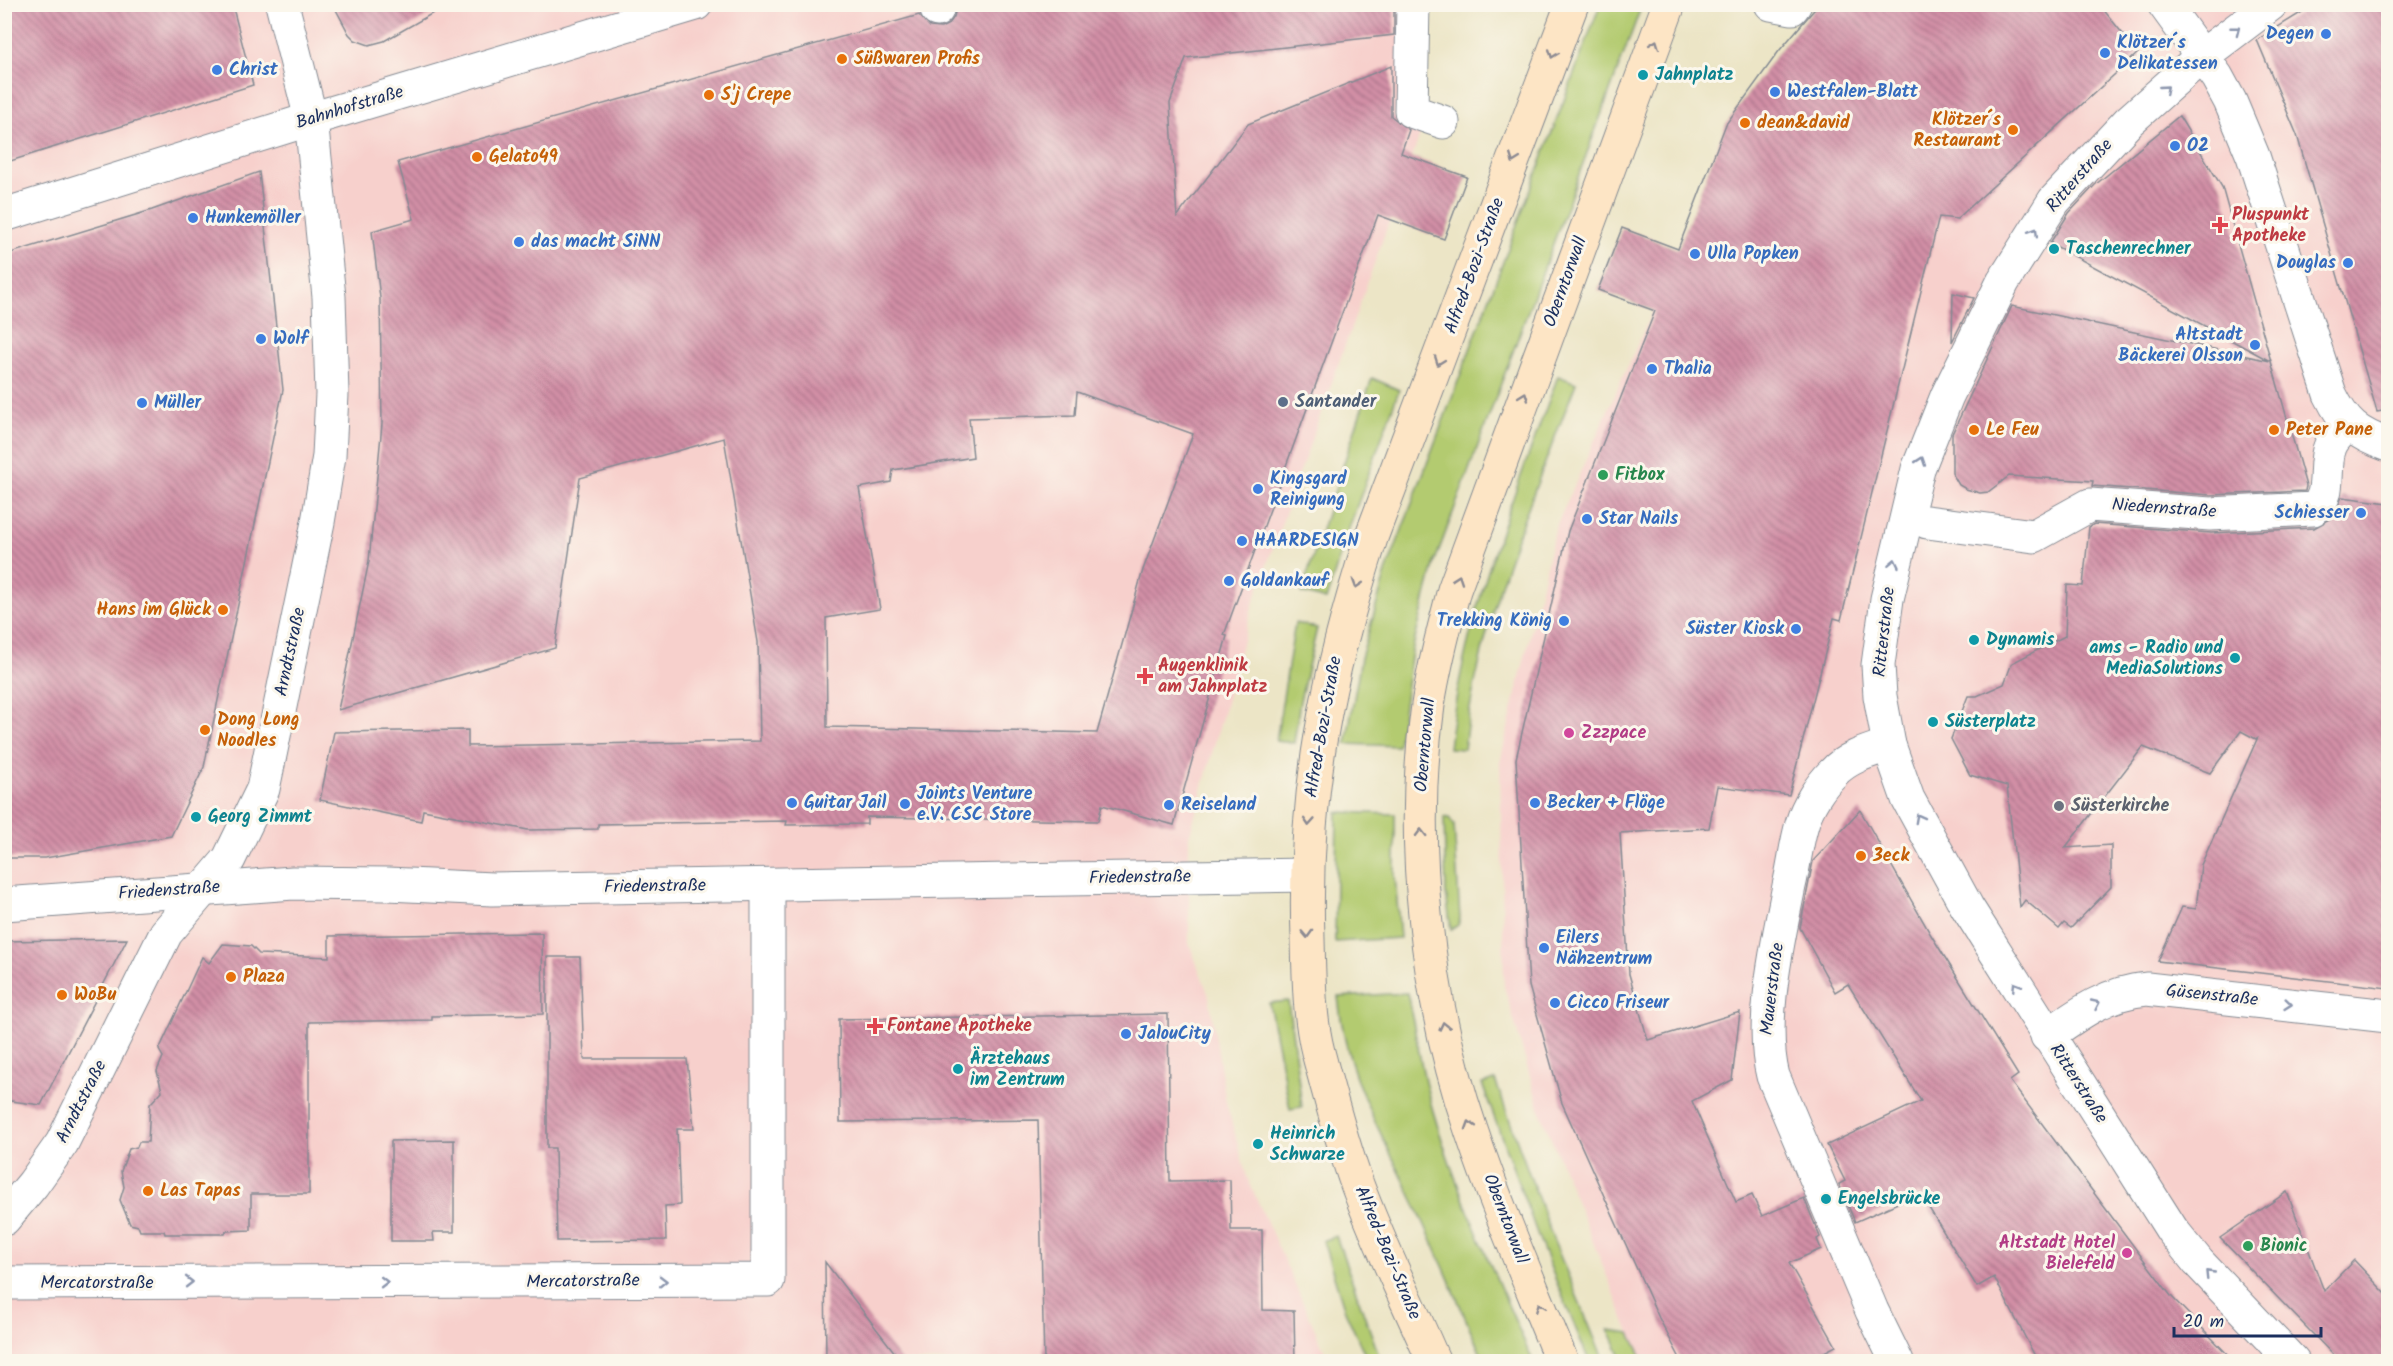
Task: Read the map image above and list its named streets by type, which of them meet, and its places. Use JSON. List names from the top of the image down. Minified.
{"streets":{"street":["Bahnhofstraße","Ritterstraße","Alfred-Bozi-Straße","Oberntorwall","Niedernstraße","Arndtstraße","Friedenstraße","Mauerstraße","Güsenstraße","Mercatorstraße"]},"crossings":[["Bahnhofstraße","Arndtstraße"],["Ritterstraße","Mauerstraße"],["Ritterstraße","Güsenstraße"],["Alfred-Bozi-Straße","Friedenstraße"],["Arndtstraße","Friedenstraße"],["Friedenstraße","Mercatorstraße"]],"one_way":["Ritterstraße","Alfred-Bozi-Straße","Oberntorwall","Güsenstraße"],"places":{"other":["Degen","Klötzer´s Delikatessen","Süßwaren Profis","Christ","Jahnplatz","Westfalen-Blatt","S'j Crepe","dean&david","Klötzer´s Restaurant","O2","Gelato49","Hunkemöller","das macht SiNN","Taschenrechner","Ulla Popken","Douglas","Wolf","Altstadt Bäckerei Olsson","Thalia","Santander","Müller","Le Feu","Peter Pane","Fitbox","Kingsgard Reinigung","Schiesser","Star Nails","HAARDESIGN","Goldankauf","Hans im Glück","Trekking König","Süster Kiosk","Dynamis","ams - Radio und MediaSolutions","Süsterplatz","Dong Long Noodles","Zzzpace","Guitar Jail","Becker + Flöge","Joints Venture e.V. CSC Store","Reiseland","Süsterkirche","Georg Zimmt","3eck","Eilers Nähzentrum","Plaza","WoBu","Cicco Friseur","JalouCity","Ärztehaus im Zentrum","Heinrich Schwarze","Las Tapas","Engelsbrücke","Bionic","Altstadt Hotel Bielefeld"],"health":["Pluspunkt Apotheke","Augenklinik am Jahnplatz","Fontane Apotheke"]},"scale_bar":"20 m"}
